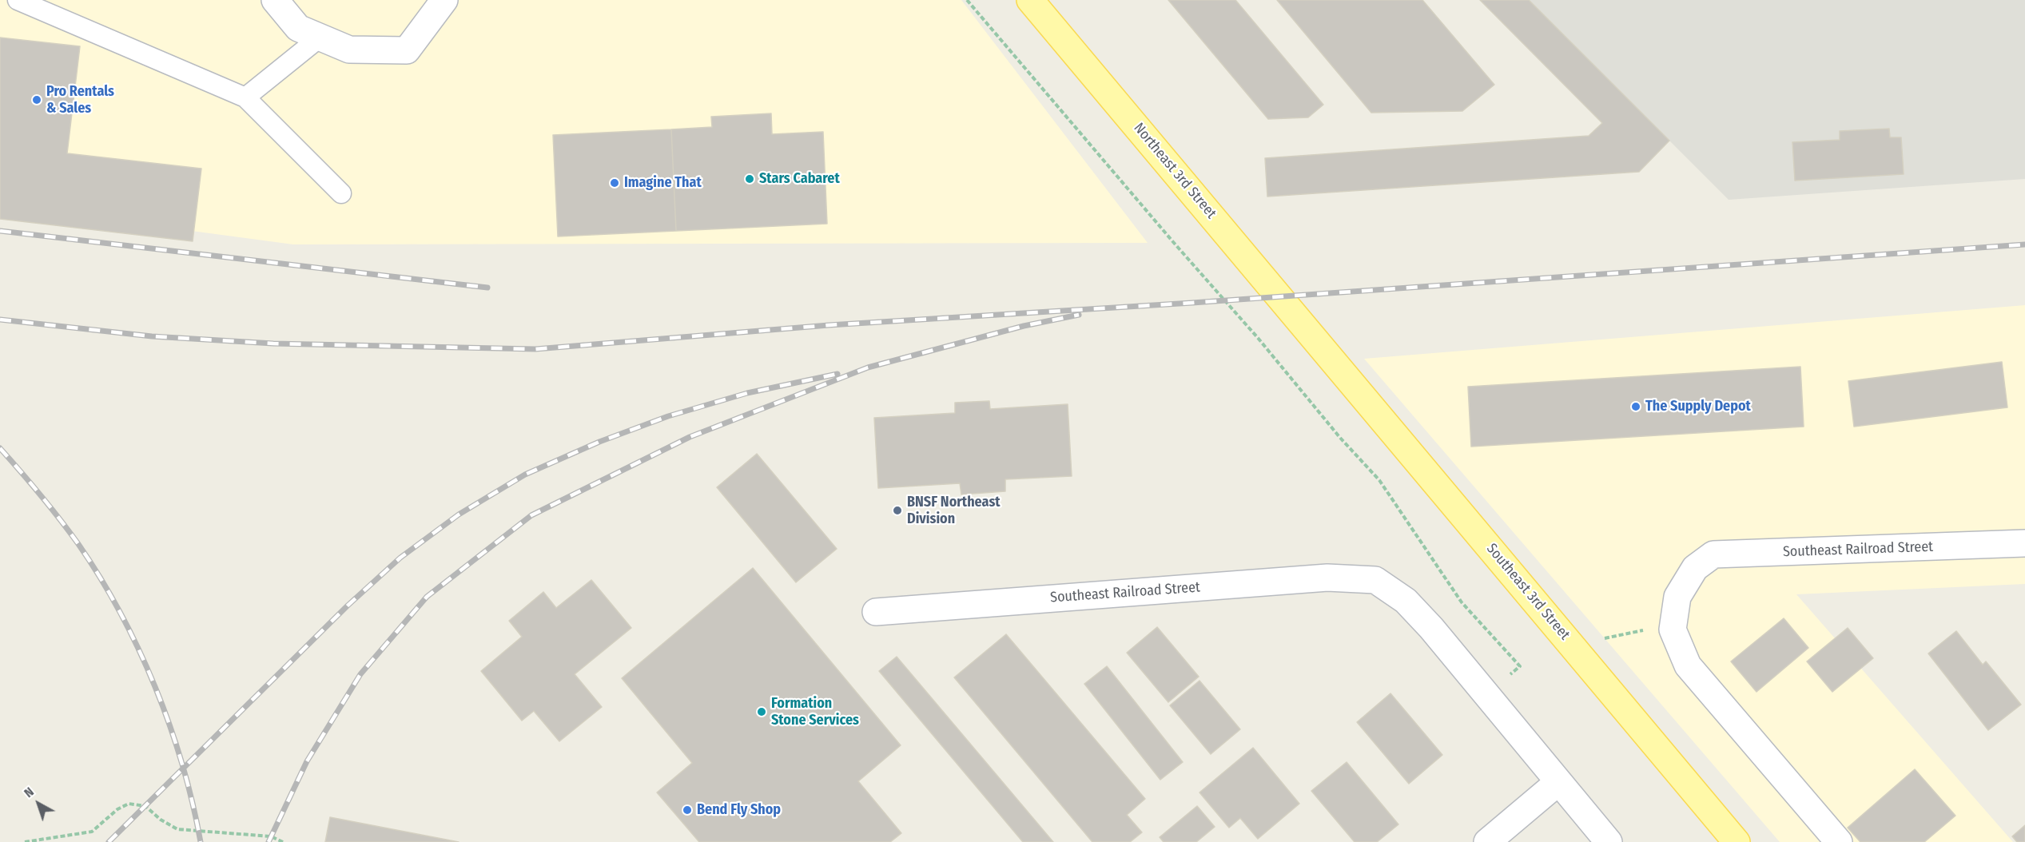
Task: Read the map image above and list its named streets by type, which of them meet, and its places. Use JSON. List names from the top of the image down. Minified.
{"streets":{"main road":["Northeast 3rd Street","Southeast 3rd Street"],"street":["Southeast Railroad Street"]},"crossings":[["Northeast 3rd Street","Southeast 3rd Street"]],"places":["Pro Rentals & Sales","Stars Cabaret","Imagine That","The Supply Depot","BNSF Northeast Division","Formation Stone Services","Bend Fly Shop"],"north":"top left"}
